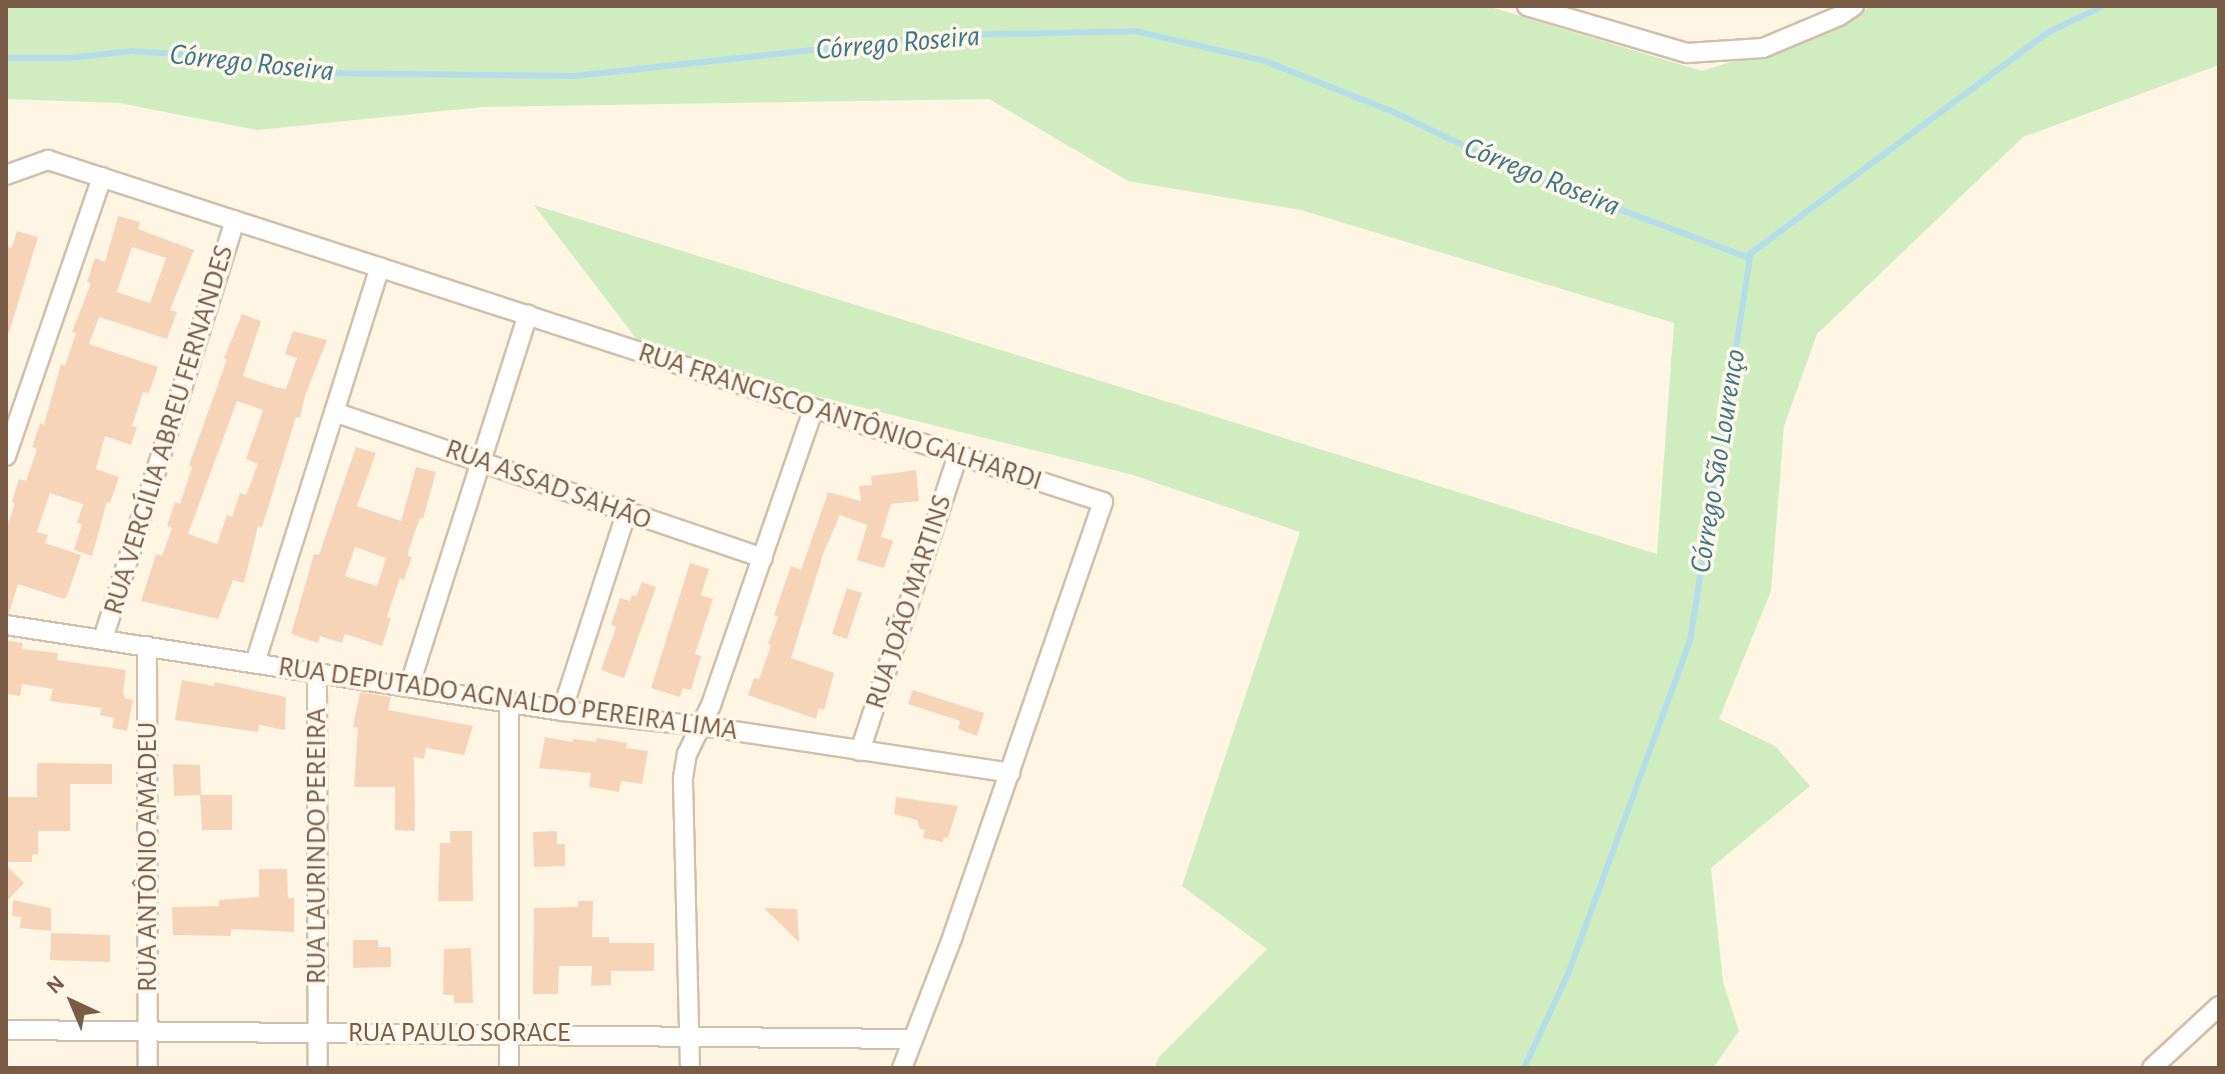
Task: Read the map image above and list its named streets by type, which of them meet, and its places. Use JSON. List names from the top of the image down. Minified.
{"streets":{"street":["RUA FRANCISCO ANTÔNIO GALHARDI","RUA VERGÍLIA ABREU FERNANDES","RUA ASSAD SAHÃO","RUA JOÃO MARTINS","RUA DEPUTADO AGNALDO PEREIRA LIMA","RUA LAURINDO PEREIRA","RUA ANTÔNIO AMADEU","RUA PAULO SORACE"]},"crossings":[["RUA FRANCISCO ANTÔNIO GALHARDI","RUA VERGÍLIA ABREU FERNANDES"],["RUA FRANCISCO ANTÔNIO GALHARDI","RUA JOÃO MARTINS"],["RUA FRANCISCO ANTÔNIO GALHARDI","RUA DEPUTADO AGNALDO PEREIRA LIMA"],["RUA FRANCISCO ANTÔNIO GALHARDI","RUA PAULO SORACE"],["RUA VERGÍLIA ABREU FERNANDES","RUA DEPUTADO AGNALDO PEREIRA LIMA"],["RUA JOÃO MARTINS","RUA DEPUTADO AGNALDO PEREIRA LIMA"],["RUA DEPUTADO AGNALDO PEREIRA LIMA","RUA LAURINDO PEREIRA"],["RUA DEPUTADO AGNALDO PEREIRA LIMA","RUA ANTÔNIO AMADEU"],["RUA LAURINDO PEREIRA","RUA PAULO SORACE"],["RUA ANTÔNIO AMADEU","RUA PAULO SORACE"]],"water":["Córrego Roseira","Córrego São Lourenço"],"north":"top left"}
